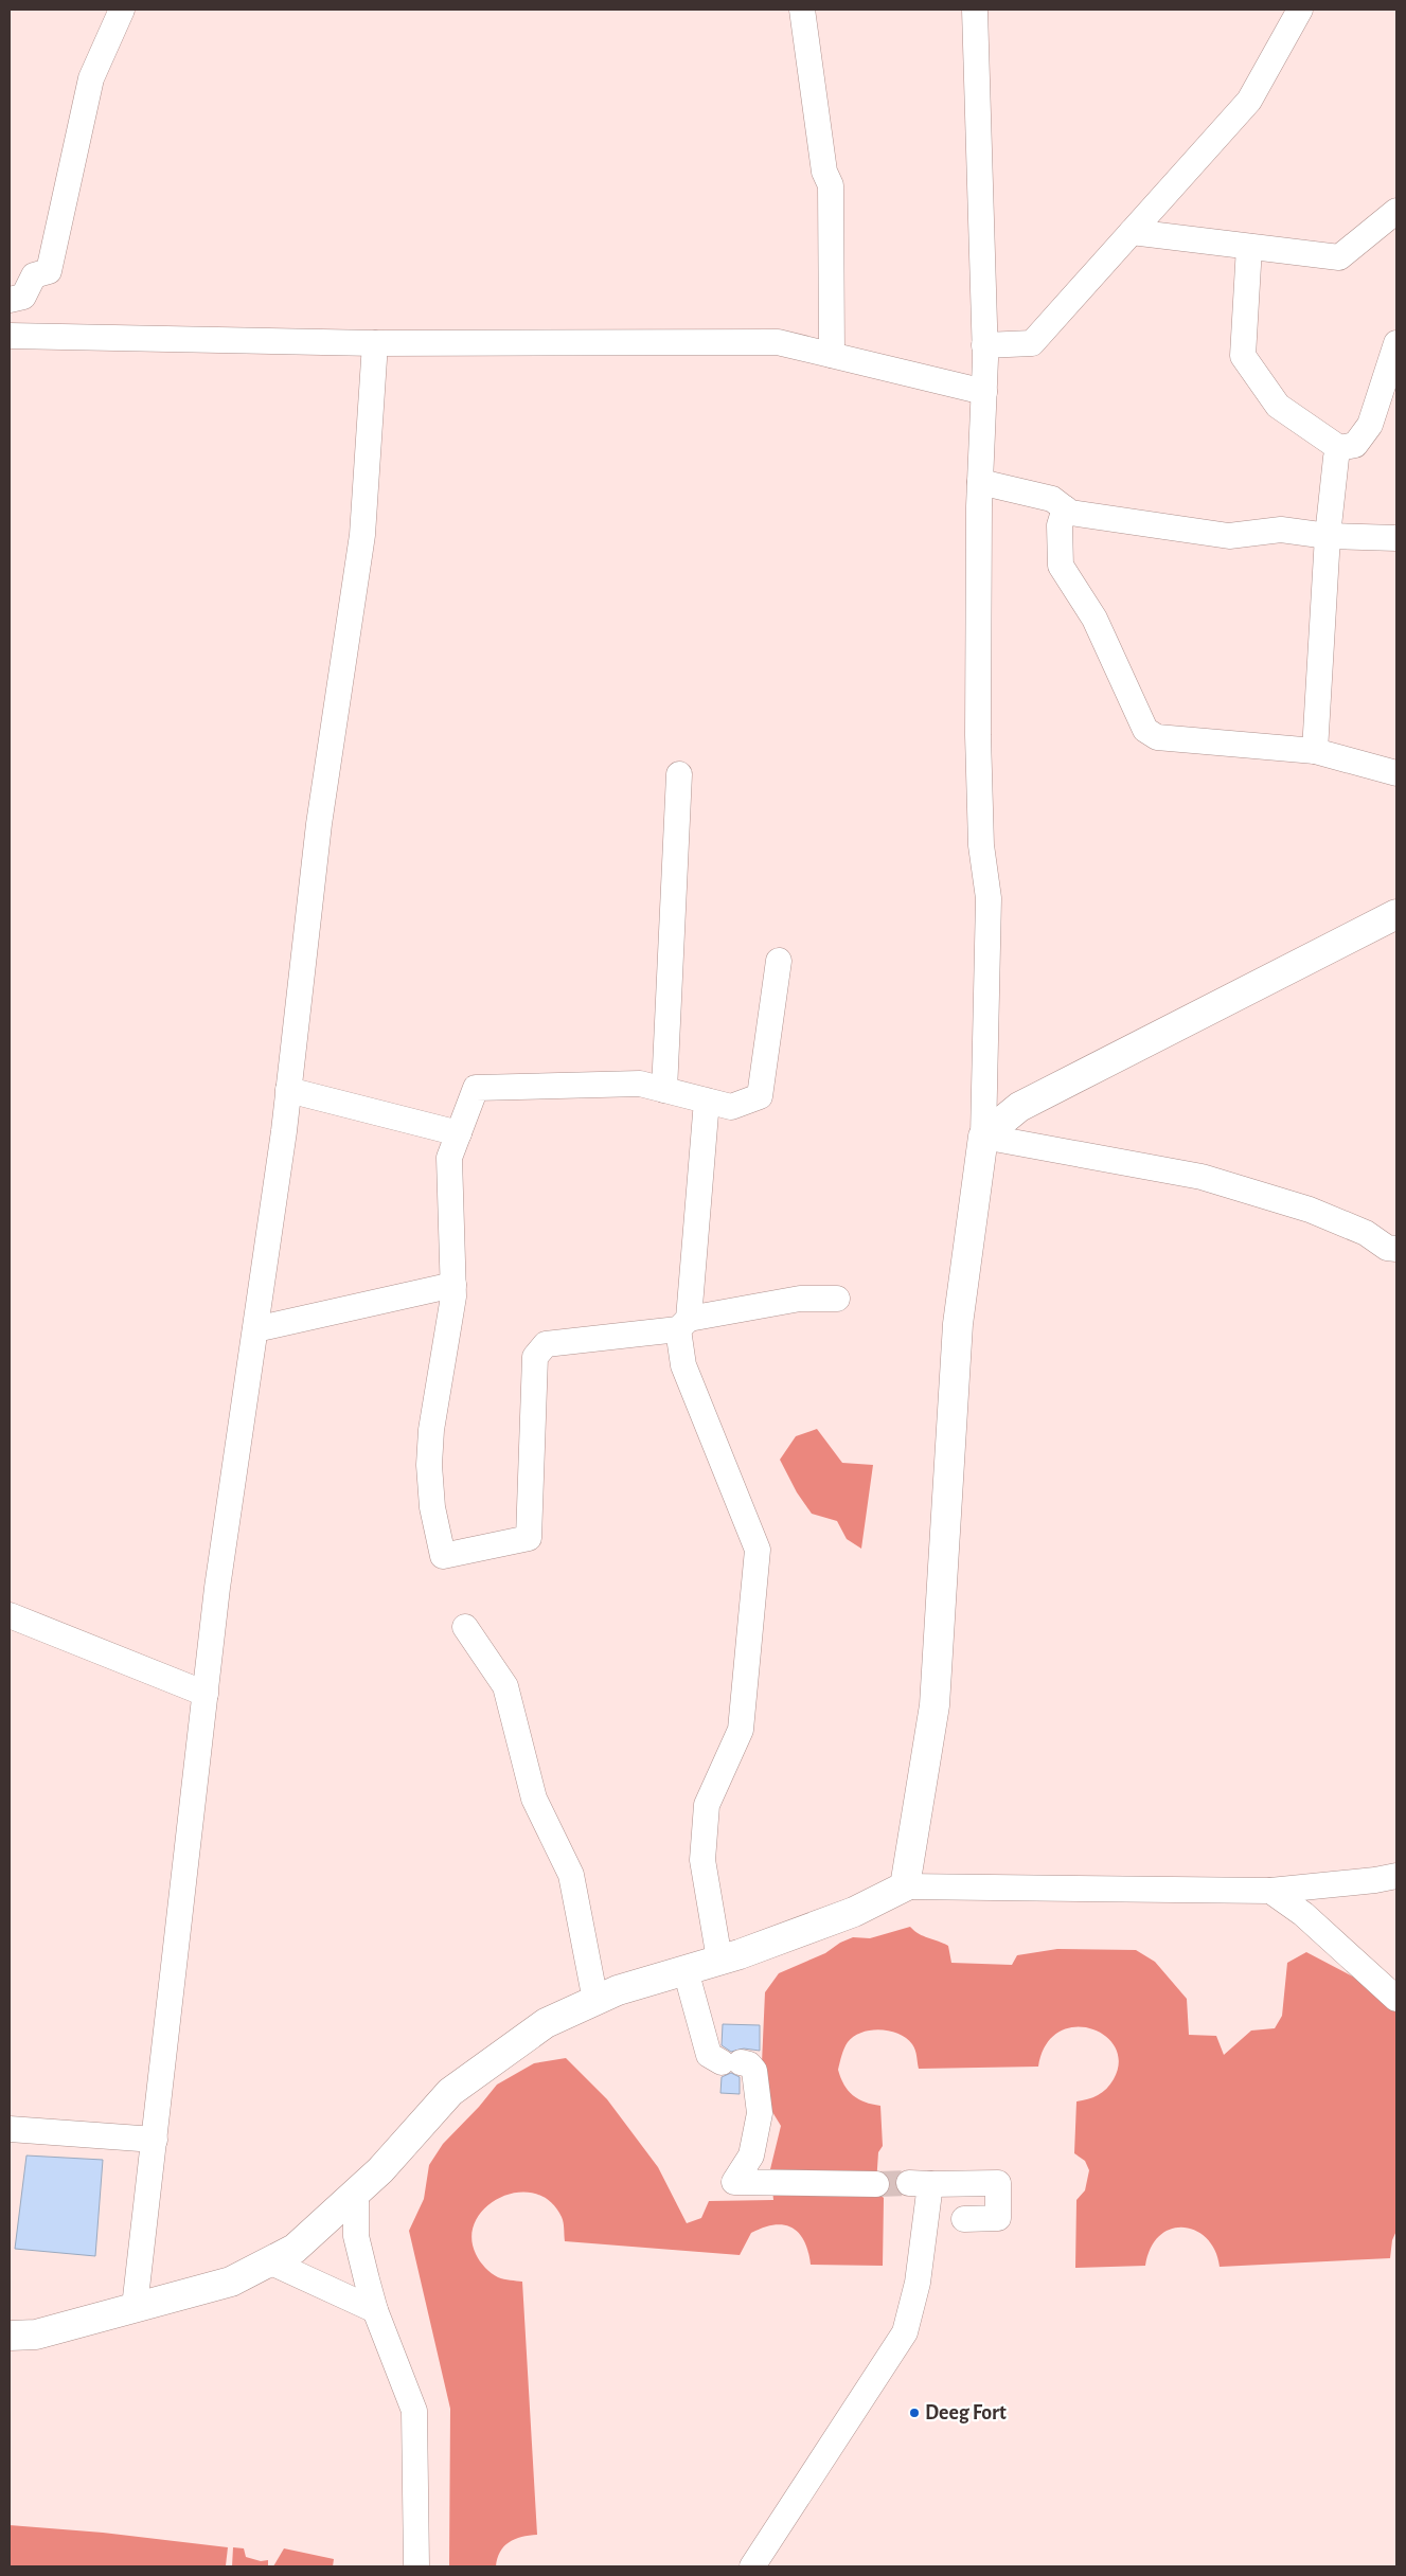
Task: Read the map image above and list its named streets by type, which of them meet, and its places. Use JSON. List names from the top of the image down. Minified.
{"places":["Deeg Fort"]}
